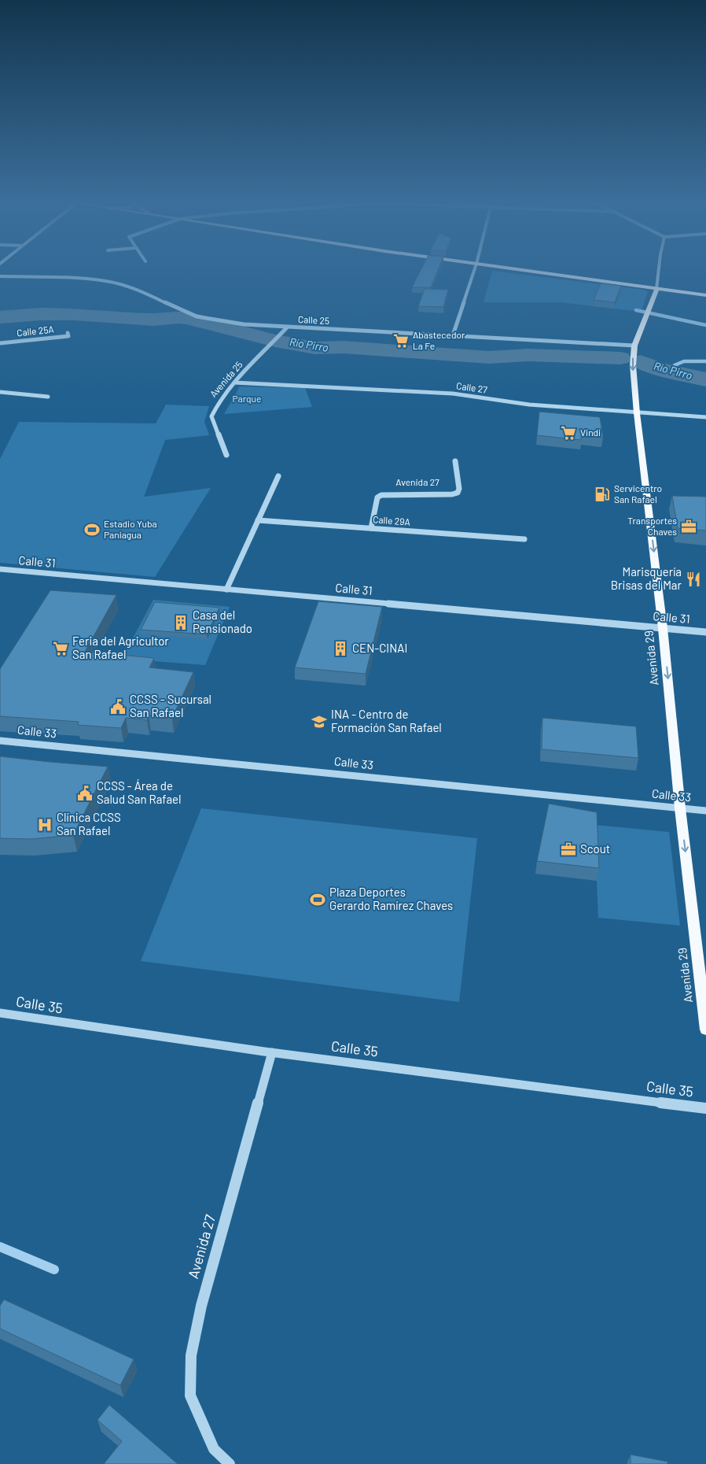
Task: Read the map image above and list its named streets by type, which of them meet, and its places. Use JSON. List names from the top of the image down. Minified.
{"streets":{"main road":["Avenida 29"],"street":["Calle 25","Calle 25A","Avenida 25","Calle 27","Avenida 27","Calle 29A","Calle 31","Calle 33","Calle 35"]},"crossings":[["Calle 25","Avenida 25"],["Calle 25","Avenida 29"],["Avenida 25","Calle 27"],["Calle 27","Avenida 29"],["Avenida 27","Calle 29A"],["Avenida 27","Calle 35"],["Calle 31","Avenida 29"],["Avenida 29","Calle 33"]],"one_way":["Avenida 29"],"water":["Río Pirro"],"parks":["Parque"],"places":{"supermarket":["Abastecedor La Fe","Vindi","Feria del Agricultor San Rafael"],"fuel station":["Servicentro San Rafael"],"office":["Transportes Chaves","Scout"],"sports":["Estadio Yuba Paniagua","Plaza Deportes Gerardo Ramírez Chaves"],"restaurant":["Marisquería Brisas del Mar"],"building":["Casa del Pensionado","CEN-CINAI"],"public building":["CCSS - Sucursal San Rafael","CCSS - Área de Salud San Rafael"],"school or university":["INA - Centro de Formación San Rafael"],"hospital":["Clínica CCSS San Rafael"]}}
